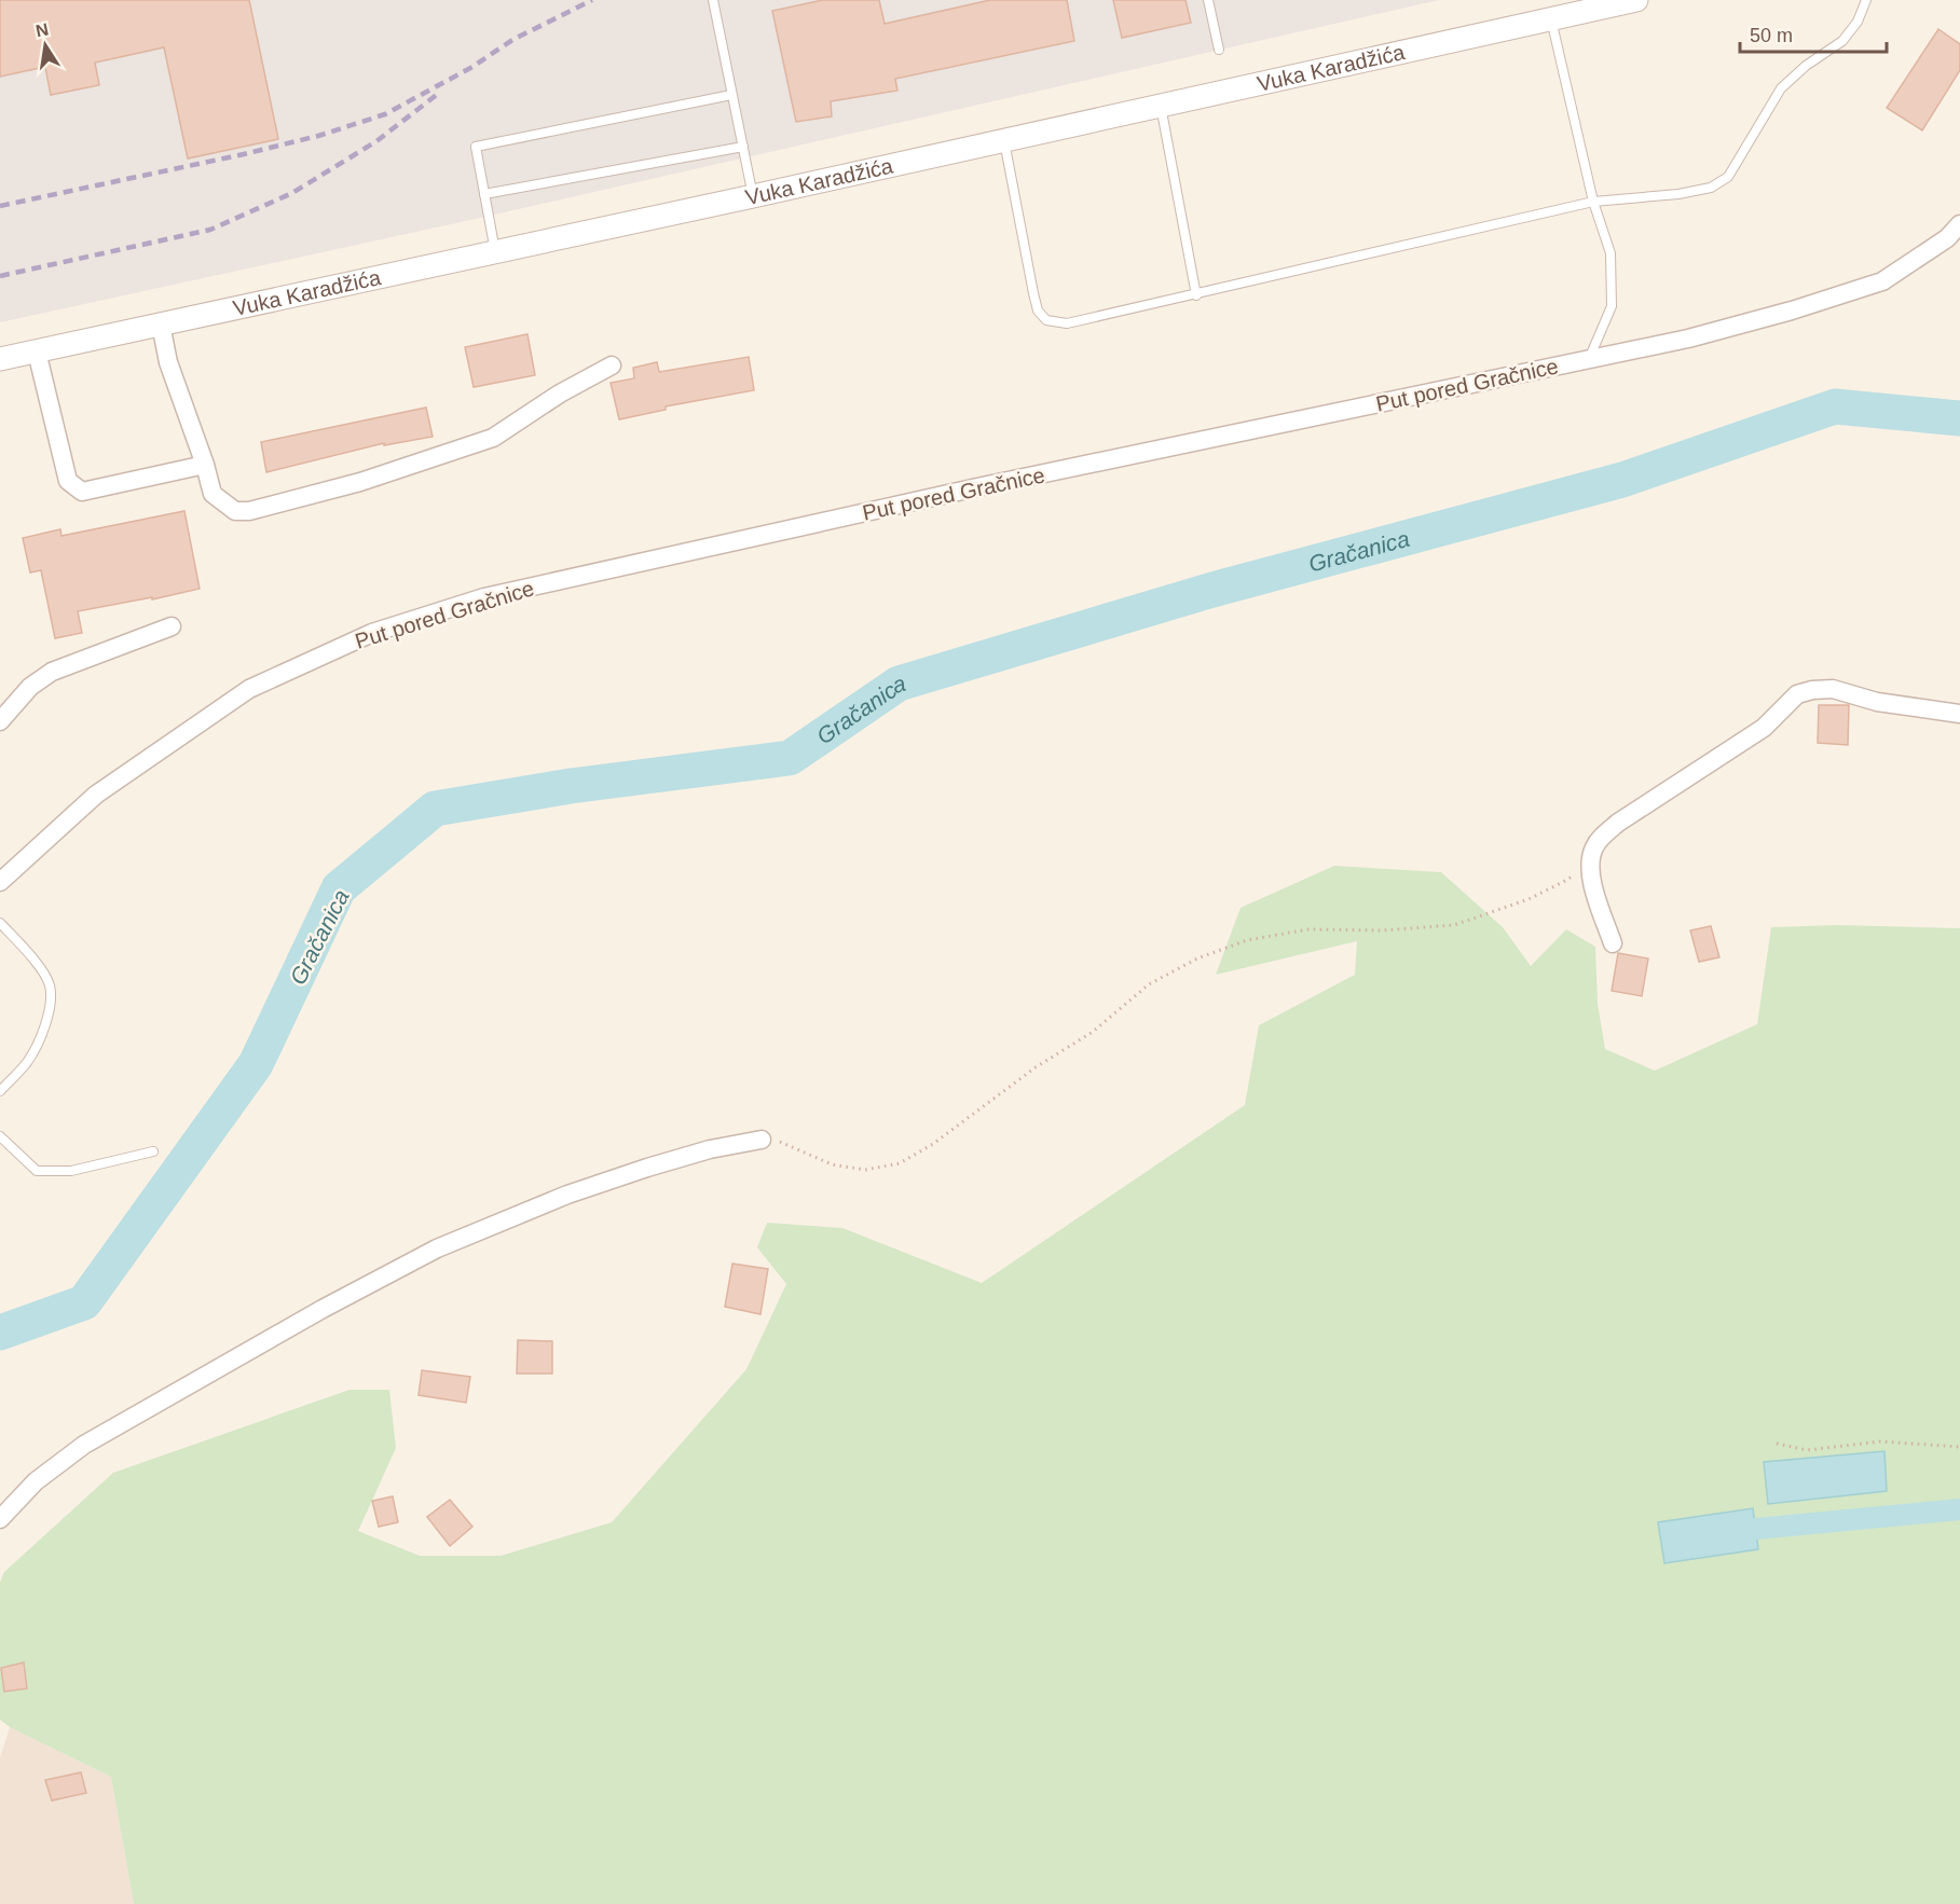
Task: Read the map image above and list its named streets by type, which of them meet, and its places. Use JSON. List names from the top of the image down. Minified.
{"streets":{"street":["Vuka Karadžića","Put pored Gračnice"]},"water":["Gračanica"],"scale_bar":"50 m","north":"top"}
